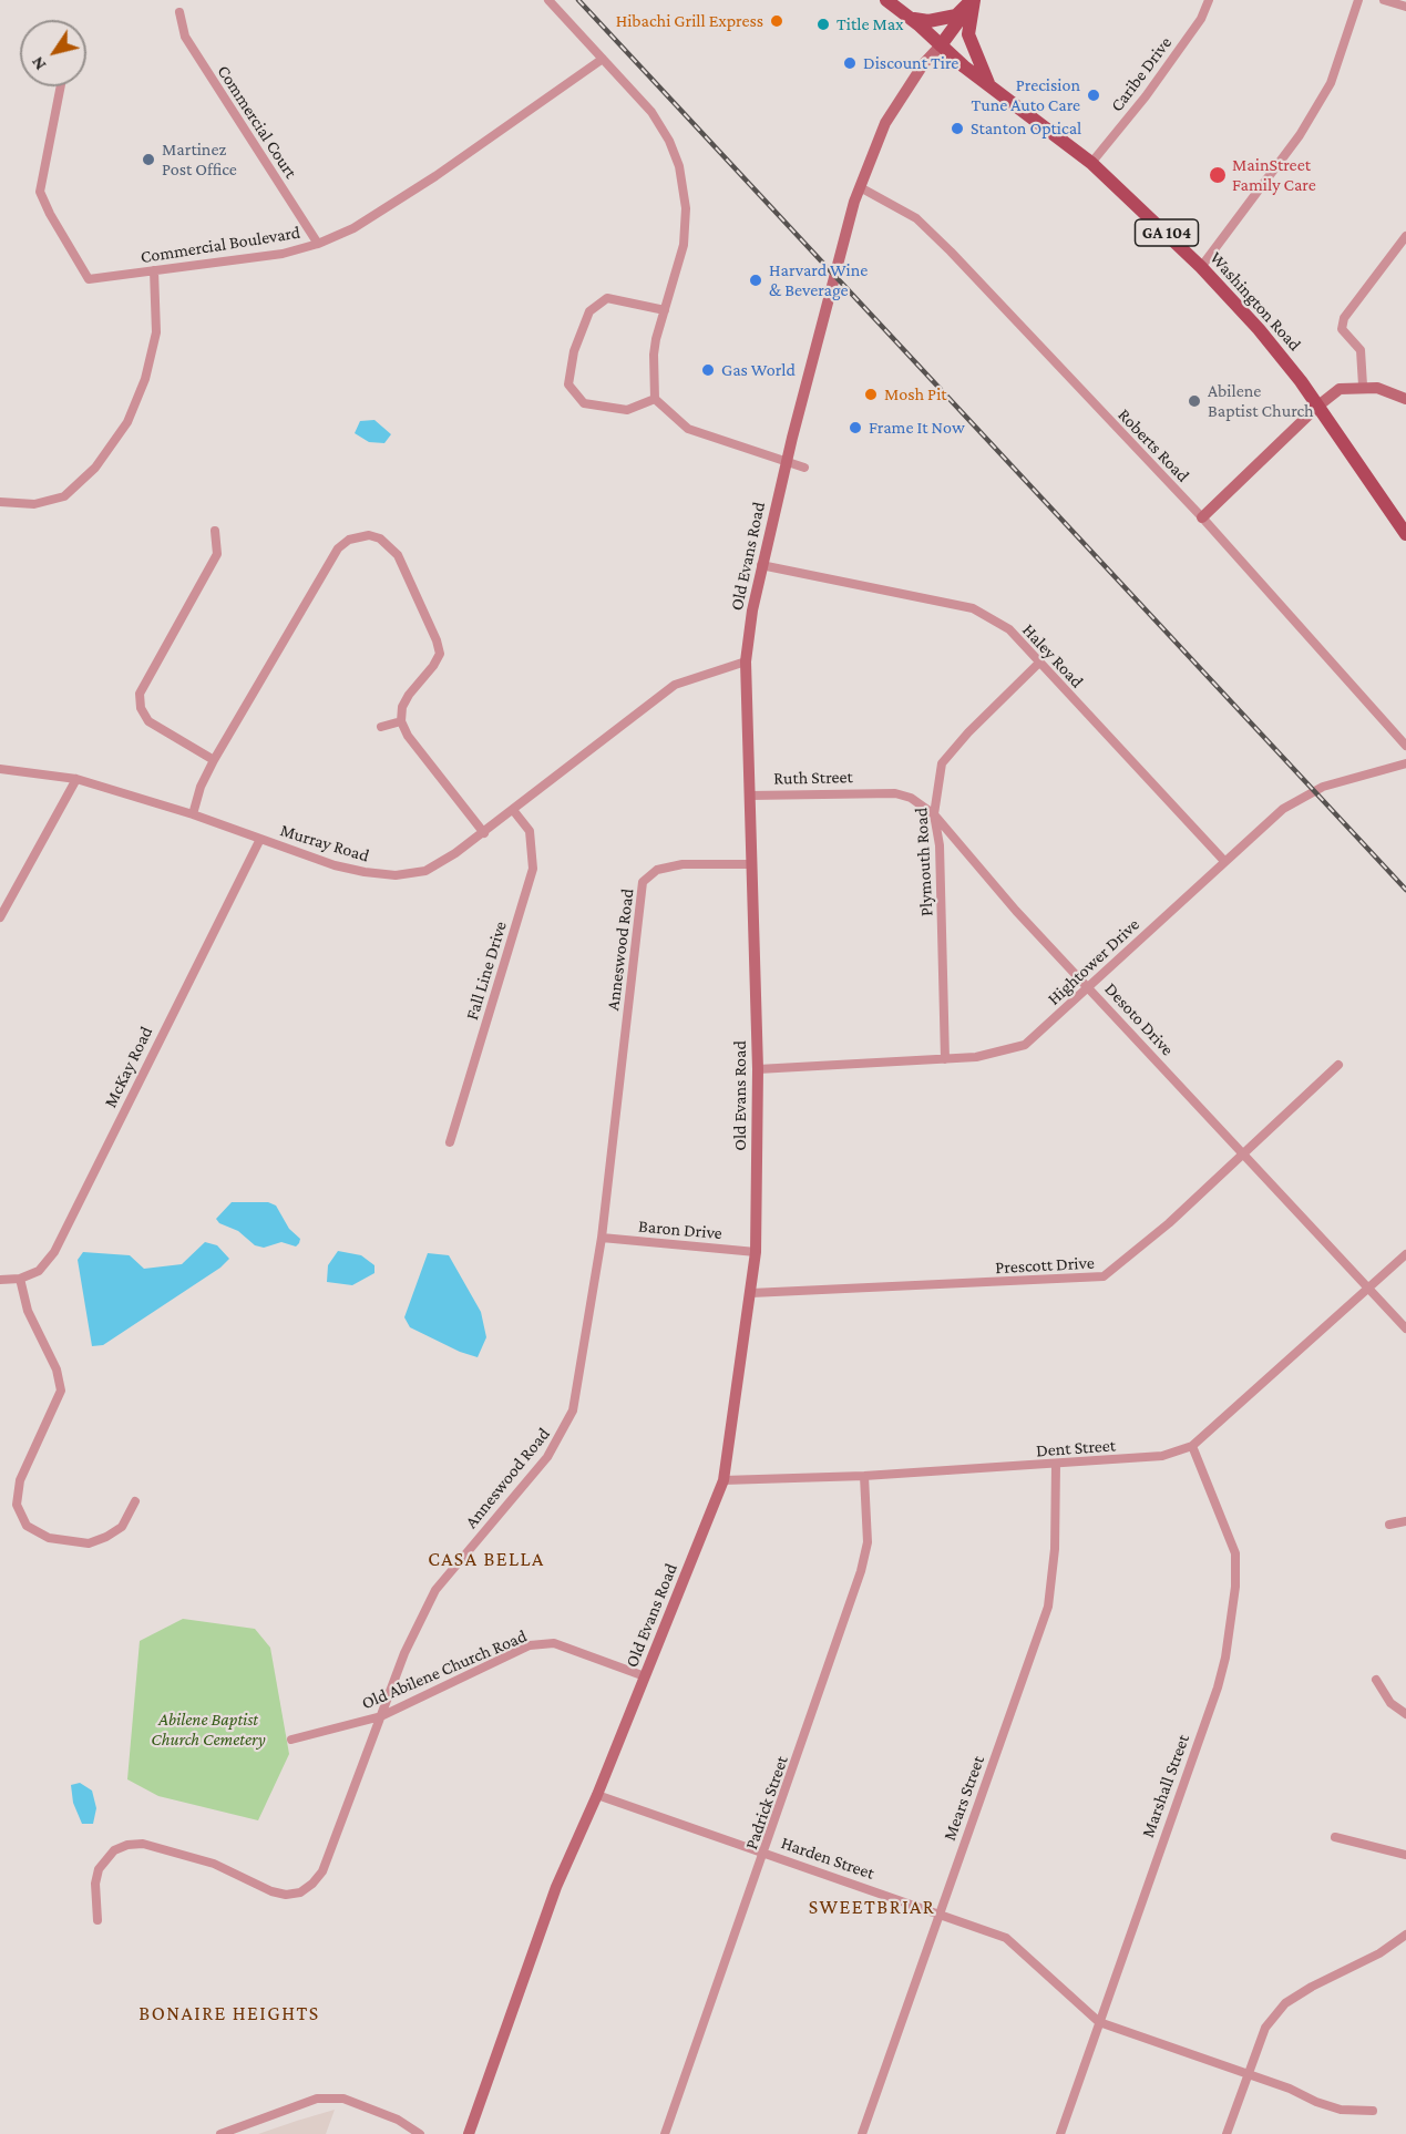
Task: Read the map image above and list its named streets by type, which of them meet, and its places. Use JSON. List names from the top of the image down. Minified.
{"streets":{"main road":["GA 104","Washington Road"],"street":["Caribe Drive","Commercial Court","Commercial Boulevard","Roberts Road","Old Evans Road","Haley Road","Ruth Street","Murray Road","Plymouth Road","Anneswood Road","Hightower Drive","Fall Line Drive","Desoto Drive","McKay Road","Baron Drive","Prescott Drive","Dent Street","Old Abilene Church Road","Marshall Street","Mears Street","Padrick Street","Harden Street"]},"crossings":[["Caribe Drive","Washington Road"],["Commercial Court","Commercial Boulevard"],["Washington Road","Old Evans Road"],["Roberts Road","Old Evans Road"],["Old Evans Road","Haley Road"],["Old Evans Road","Ruth Street"],["Old Evans Road","Murray Road"],["Old Evans Road","Anneswood Road"],["Old Evans Road","Hightower Drive"],["Old Evans Road","Baron Drive"],["Old Evans Road","Prescott Drive"],["Old Evans Road","Dent Street"],["Old Evans Road","Old Abilene Church Road"],["Old Evans Road","Harden Street"],["Haley Road","Plymouth Road"],["Haley Road","Hightower Drive"],["Ruth Street","Desoto Drive"],["Murray Road","Fall Line Drive"],["Murray Road","McKay Road"],["Plymouth Road","Hightower Drive"],["Plymouth Road","Desoto Drive"],["Anneswood Road","Baron Drive"],["Anneswood Road","Old Abilene Church Road"],["Hightower Drive","Desoto Drive"],["Desoto Drive","Prescott Drive"],["Desoto Drive","Dent Street"],["Dent Street","Marshall Street"],["Dent Street","Mears Street"],["Dent Street","Padrick Street"],["Marshall Street","Harden Street"],["Mears Street","Harden Street"],["Padrick Street","Harden Street"]],"districts":["CASA BELLA","SWEETBRIAR","BONAIRE HEIGHTS"],"parks":["Abilene Baptist Church Cemetery"],"places":["Hibachi Grill Express","Title Max","Discount Tire","Precision Tune Auto Care","Stanton Optical","Martinez Post Office","MainStreet Family Care","Harvard Wine & Beverage","Gas World","Mosh Pit","Abilene Baptist Church","Frame It Now"],"north":"bottom left"}
